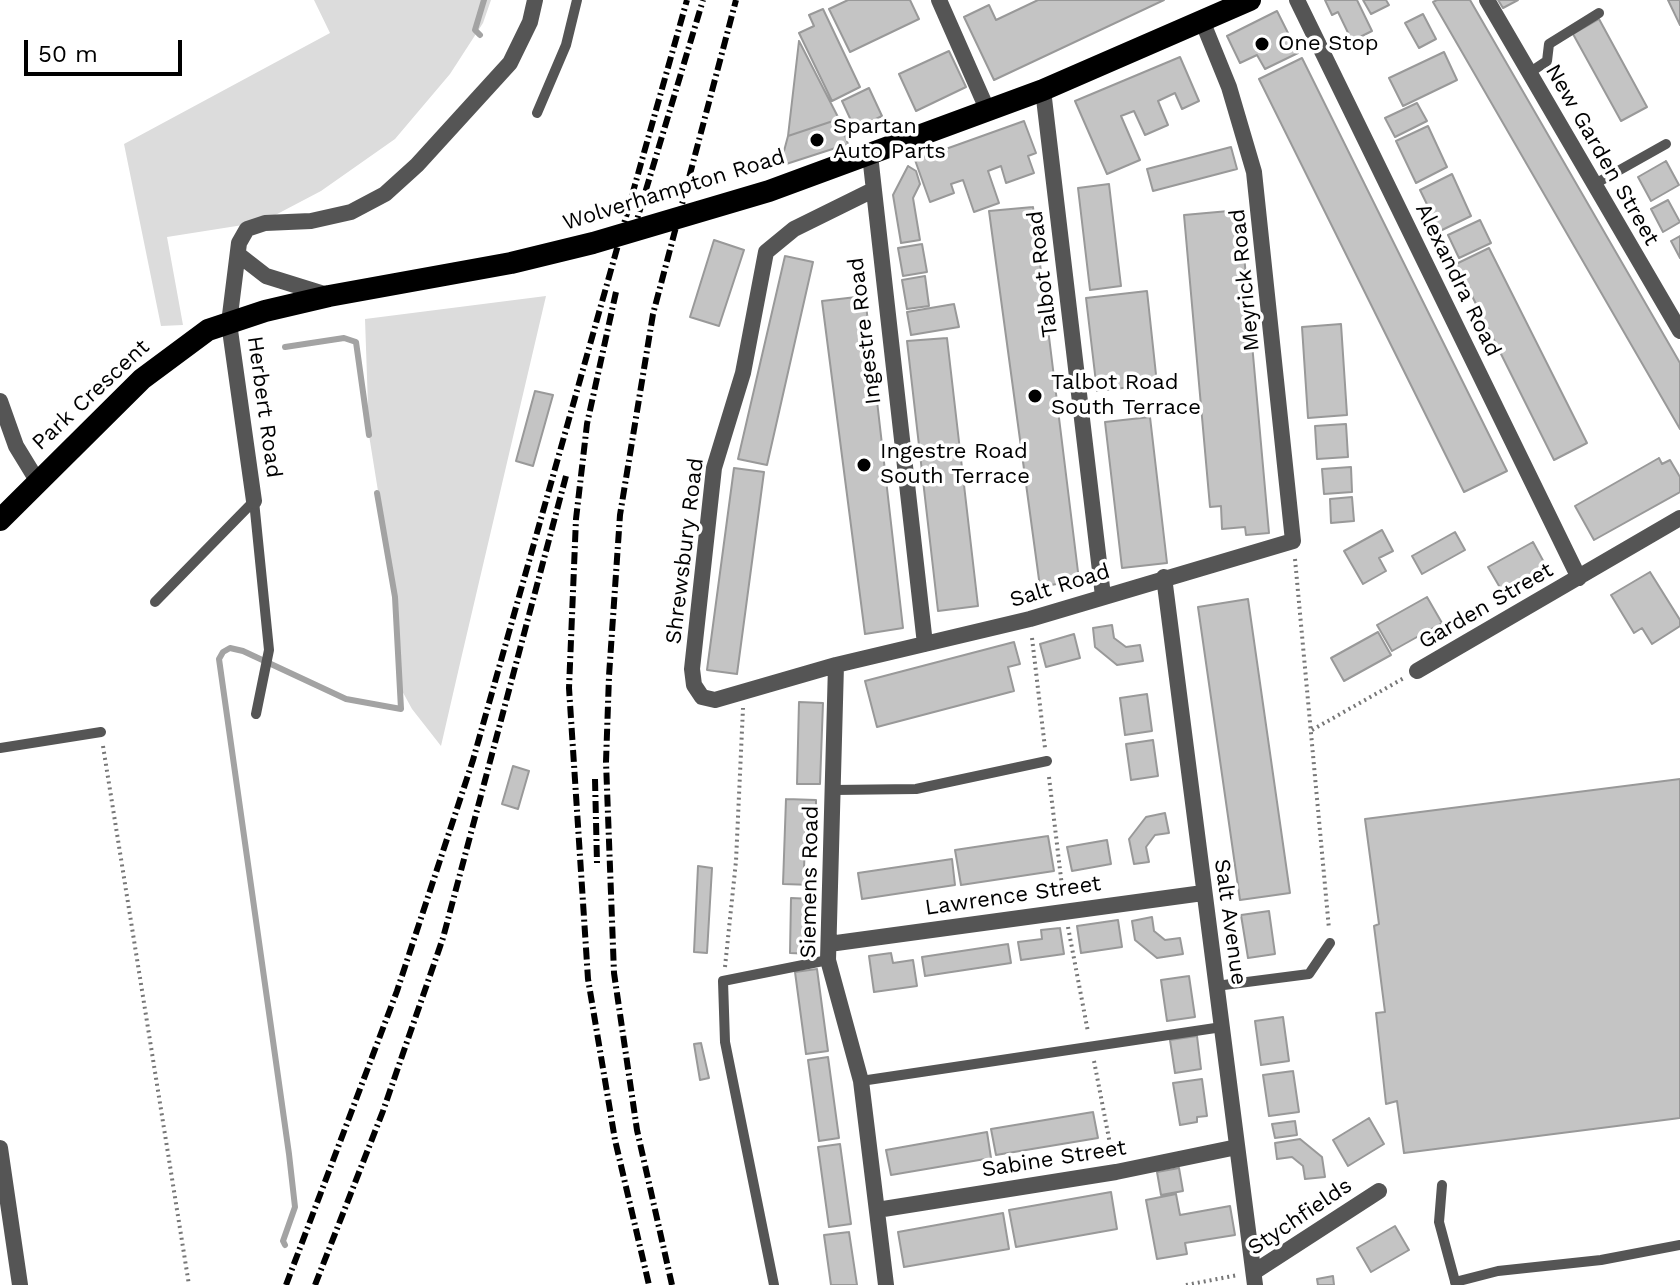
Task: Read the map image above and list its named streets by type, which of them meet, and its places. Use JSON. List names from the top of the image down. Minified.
{"streets":{"highway":["Wolverhampton Road","Park Crescent"],"street":["New Garden Street","Talbot Road","Meyrick Road","Alexandra Road","Ingestre Road","Herbert Road","Shrewsbury Road","Salt Road","Garden Street","Siemens Road","Lawrence Street","Salt Avenue","Sabine Street","Stychfields"]},"crossings":[["Wolverhampton Road","Talbot Road"],["Wolverhampton Road","Meyrick Road"],["Wolverhampton Road","Ingestre Road"],["Wolverhampton Road","Park Crescent"],["Wolverhampton Road","Herbert Road"],["Talbot Road","Salt Road"],["Meyrick Road","Salt Road"],["Alexandra Road","Garden Street"],["Ingestre Road","Shrewsbury Road"],["Ingestre Road","Salt Road"],["Park Crescent","Herbert Road"],["Shrewsbury Road","Salt Road"],["Shrewsbury Road","Siemens Road"],["Salt Road","Siemens Road"],["Salt Road","Salt Avenue"],["Siemens Road","Lawrence Street"],["Siemens Road","Sabine Street"],["Lawrence Street","Salt Avenue"],["Salt Avenue","Sabine Street"],["Salt Avenue","Stychfields"]],"places":["One Stop","Spartan Auto Parts","Talbot Road South Terrace","Ingestre Road South Terrace"],"scale_bar":"50 m"}
